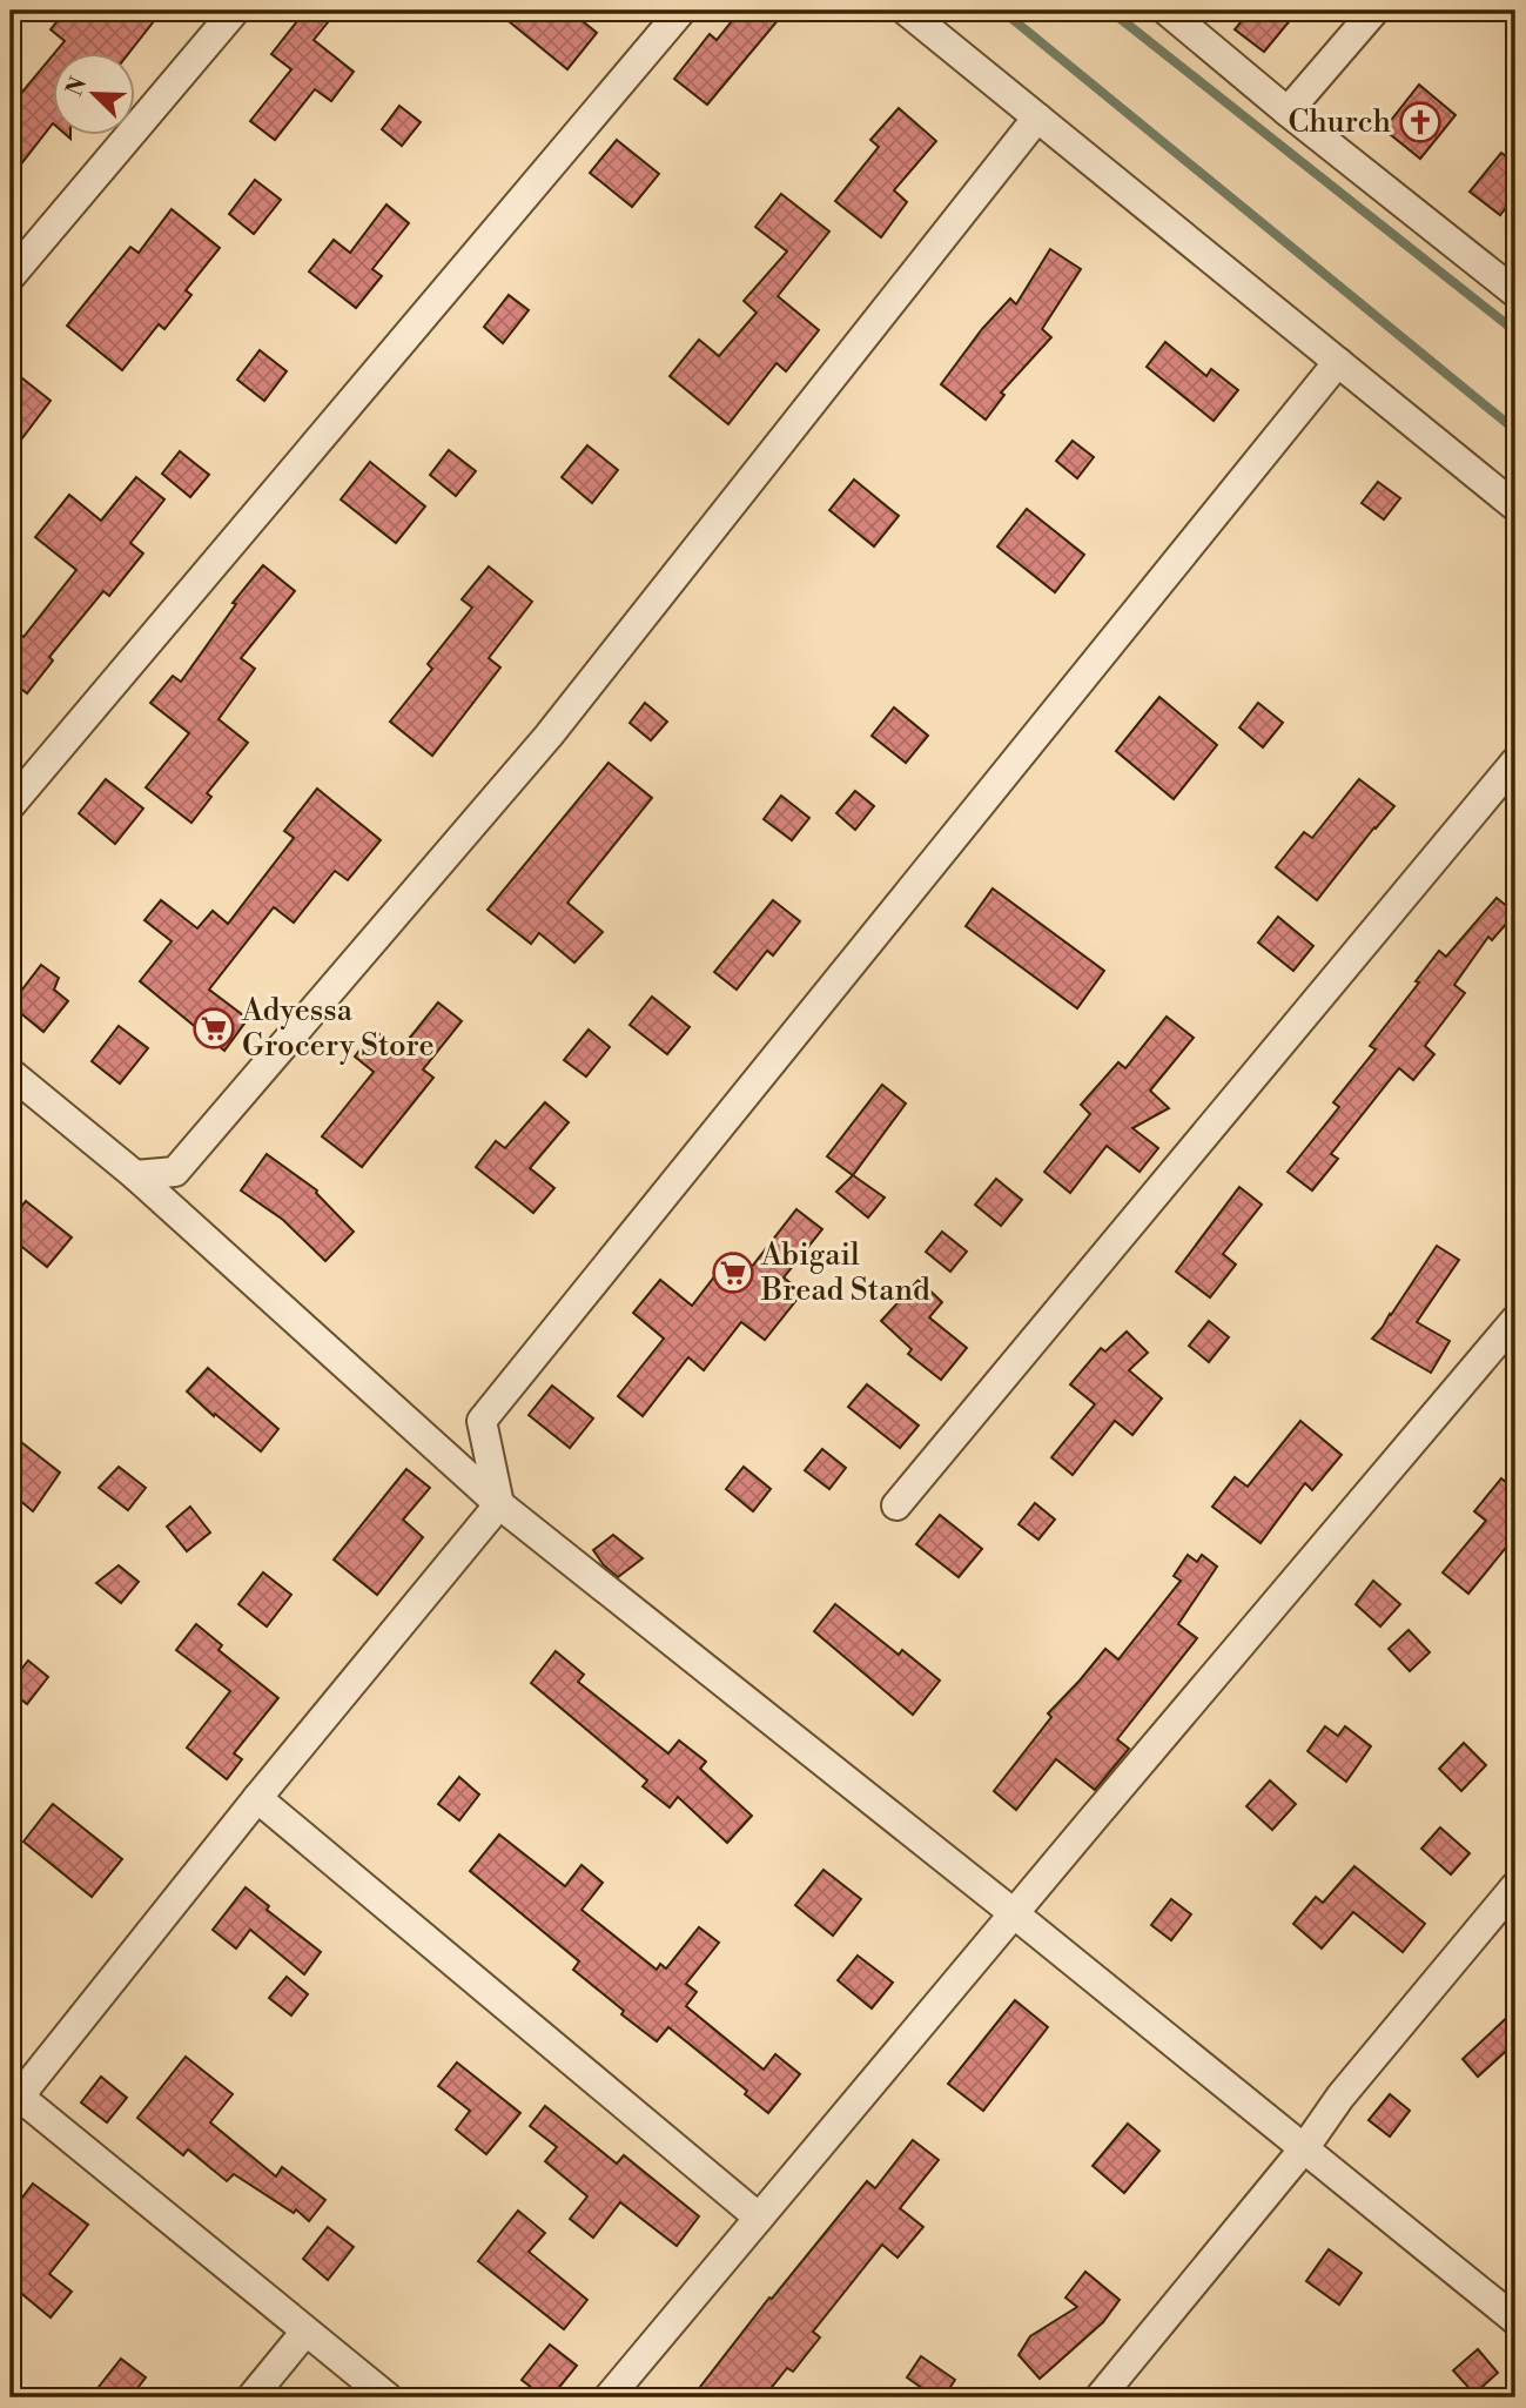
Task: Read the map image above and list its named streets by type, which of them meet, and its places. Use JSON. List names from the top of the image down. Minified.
{"places":{"church":["Church"],"supermarket":["Adyessa Grocery Store","Abigail Bread Stand"]},"north":"top left"}
